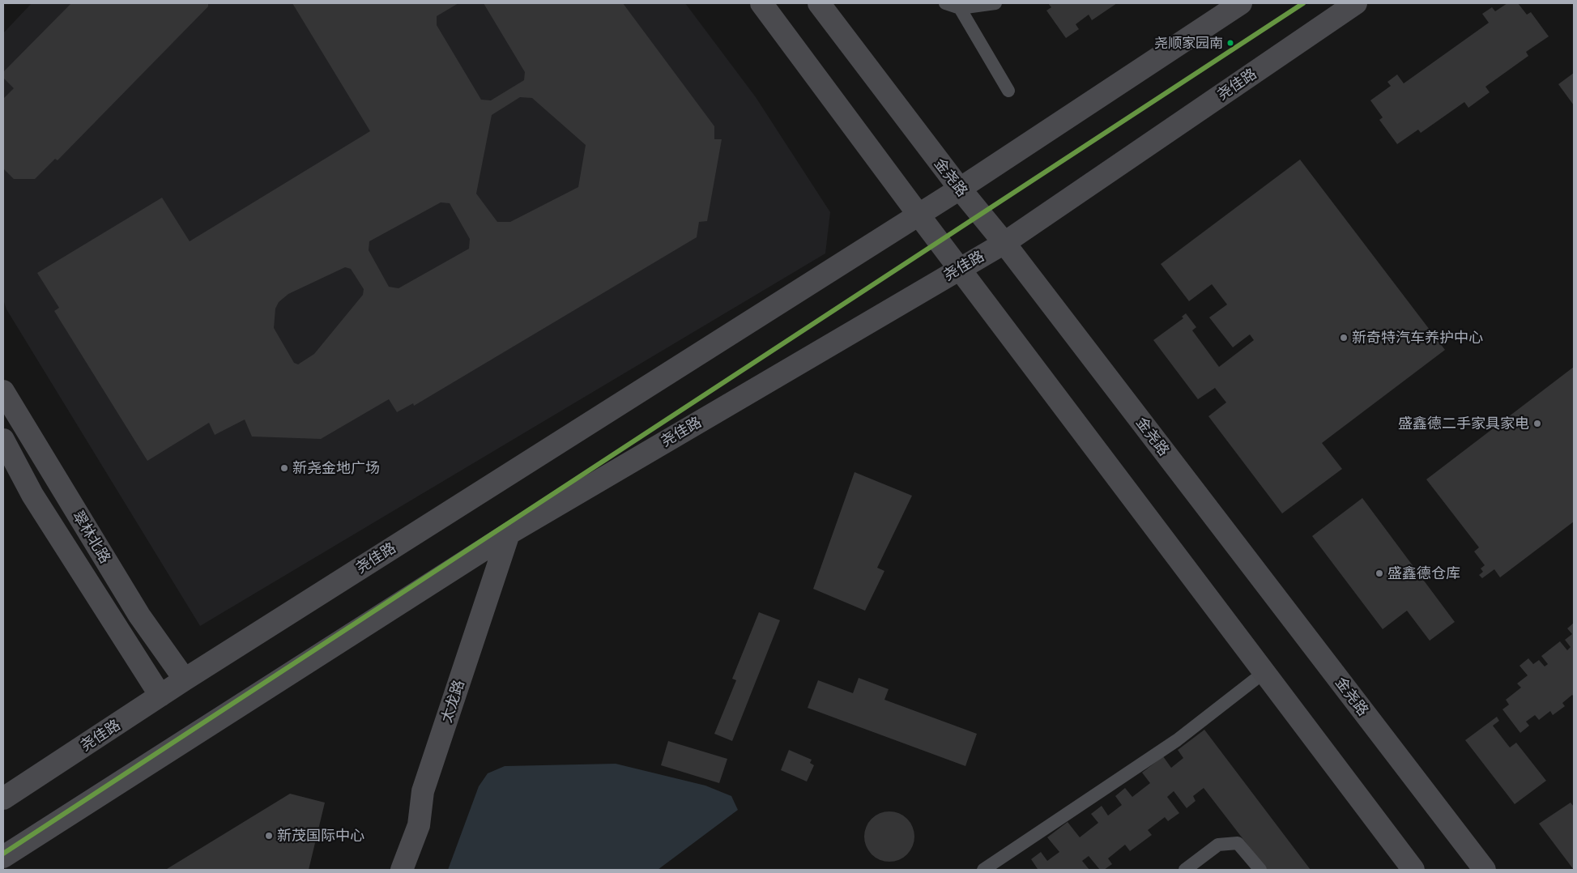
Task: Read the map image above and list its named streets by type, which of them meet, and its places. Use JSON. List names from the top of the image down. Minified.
{"streets":{"main road":["尧佳路","金尧路","翠林北路","太龙路"]},"crossings":[["尧佳路","金尧路"],["尧佳路","翠林北路"],["尧佳路","太龙路"]],"places":["尧顺家园南","新奇特汽车养护中心","盛鑫德二手家具家电","新尧金地广场","盛鑫德仓库","新茂国际中心"]}
